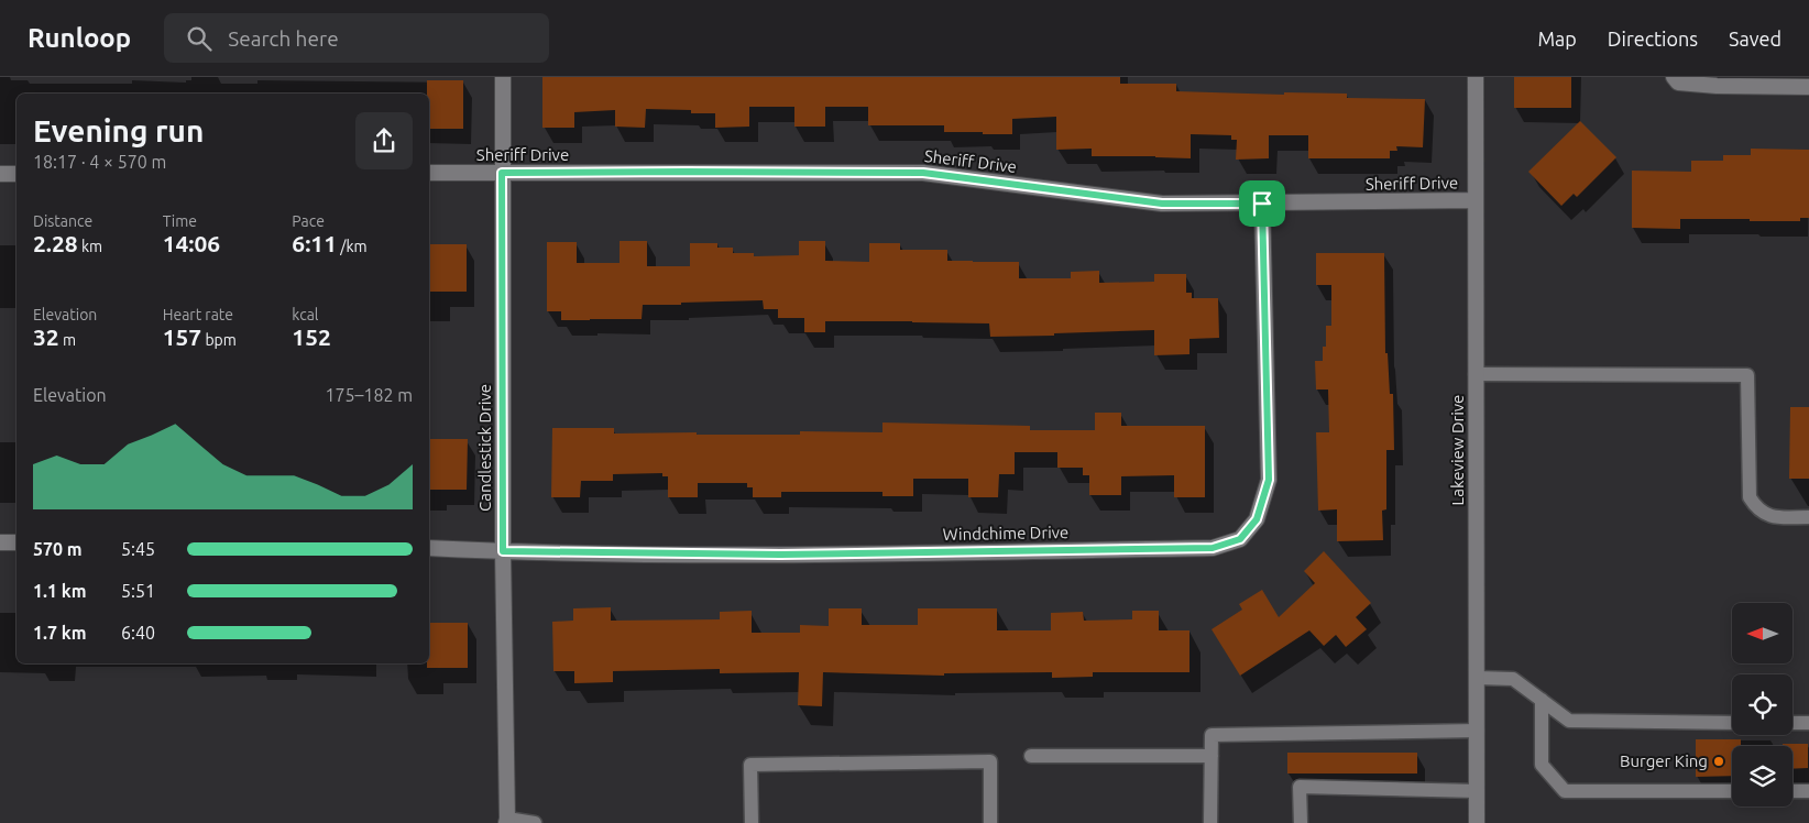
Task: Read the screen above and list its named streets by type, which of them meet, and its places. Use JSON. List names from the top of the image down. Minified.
{"streets":{"street":["Sheriff Drive","Candlestick Drive","Lakeview Drive","Windchime Drive"]},"crossings":[["Sheriff Drive","Candlestick Drive"],["Sheriff Drive","Lakeview Drive"],["Sheriff Drive","Windchime Drive"],["Candlestick Drive","Windchime Drive"]],"places":["Burger King"],"north":"left","page":{"header":"Runloop","search":"Search here","nav":["Map","Directions","Saved"],"heading":["Evening run","18:17 · 4 × 570 m"],"stats":[["Distance","2.28 km"],["Time","14:06"],["Pace","6:11 /km"],["Elevation","32 m"],["Heart rate","157 bpm"],["kcal","152"]],"chart":["Elevation","175–182 m"],"list":[{"name":"570 m","note":"5:45"},{"name":"1.1 km","note":"5:51"},{"name":"1.7 km","note":"6:40"}]}}
